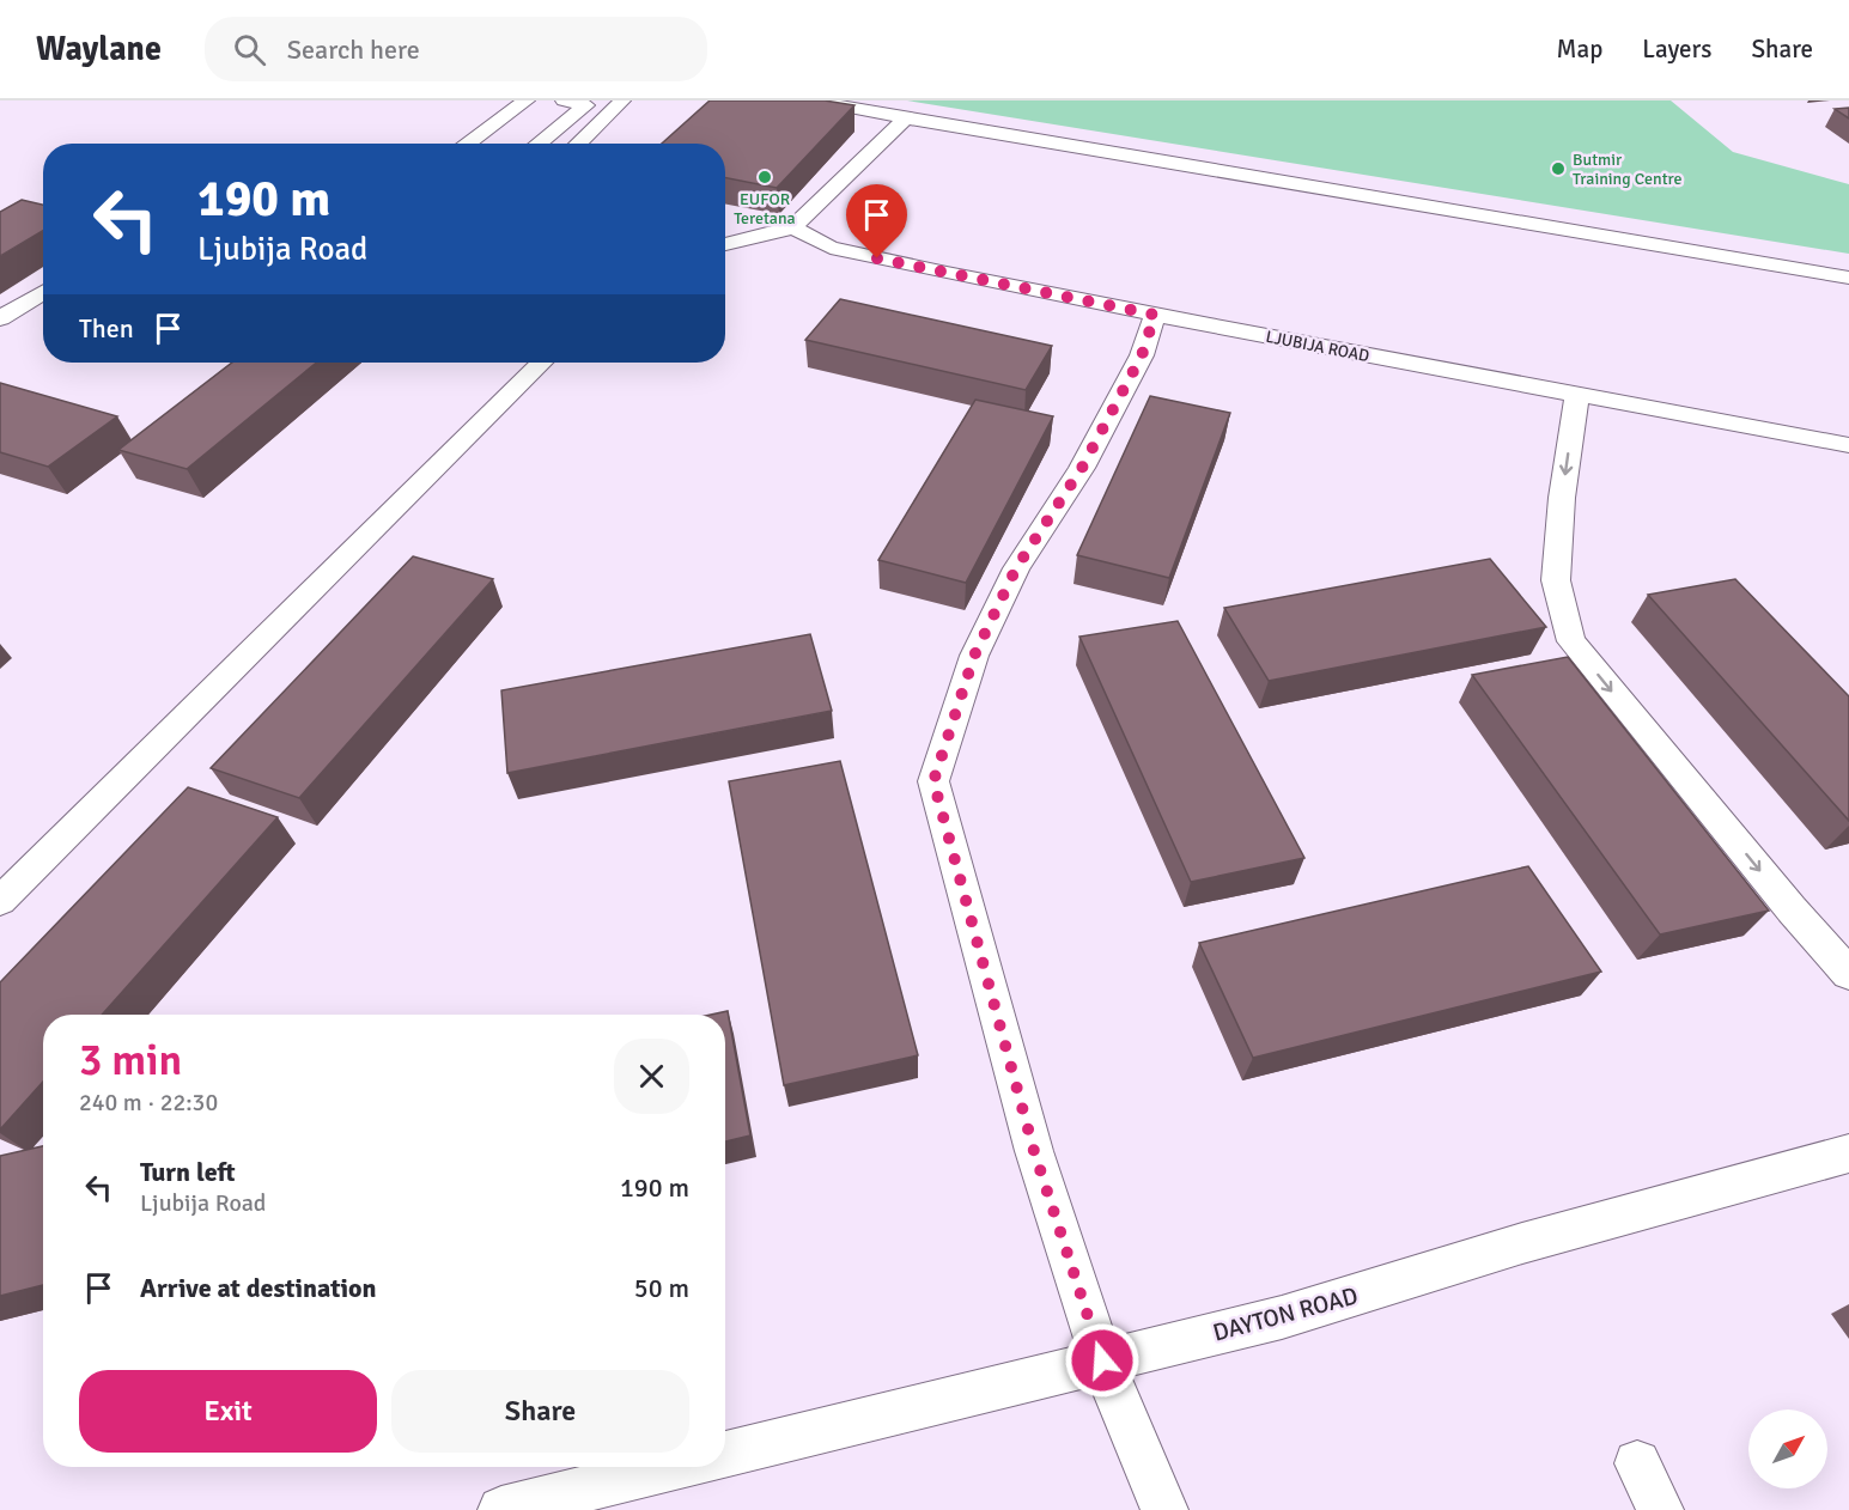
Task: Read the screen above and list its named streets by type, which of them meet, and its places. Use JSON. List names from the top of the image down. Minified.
{"streets":{"lane":["LJUBIJA ROAD","DAYTON ROAD"]},"places":["Butmir Training Centre","EUFOR Teretana"],"north":"top right","page":{"header":"Waylane","search":"Search here","nav":["Map","Layers","Share"],"turn":["190 m","Ljubija Road"],"then":"Then","heading":["3 min","240 m · 22:30"],"list":[{"name":"Turn left","note":"Ljubija Road","value":"190 m"},{"name":"Arrive at destination","value":"50 m"}],"buttons":["Exit","Share"]}}
